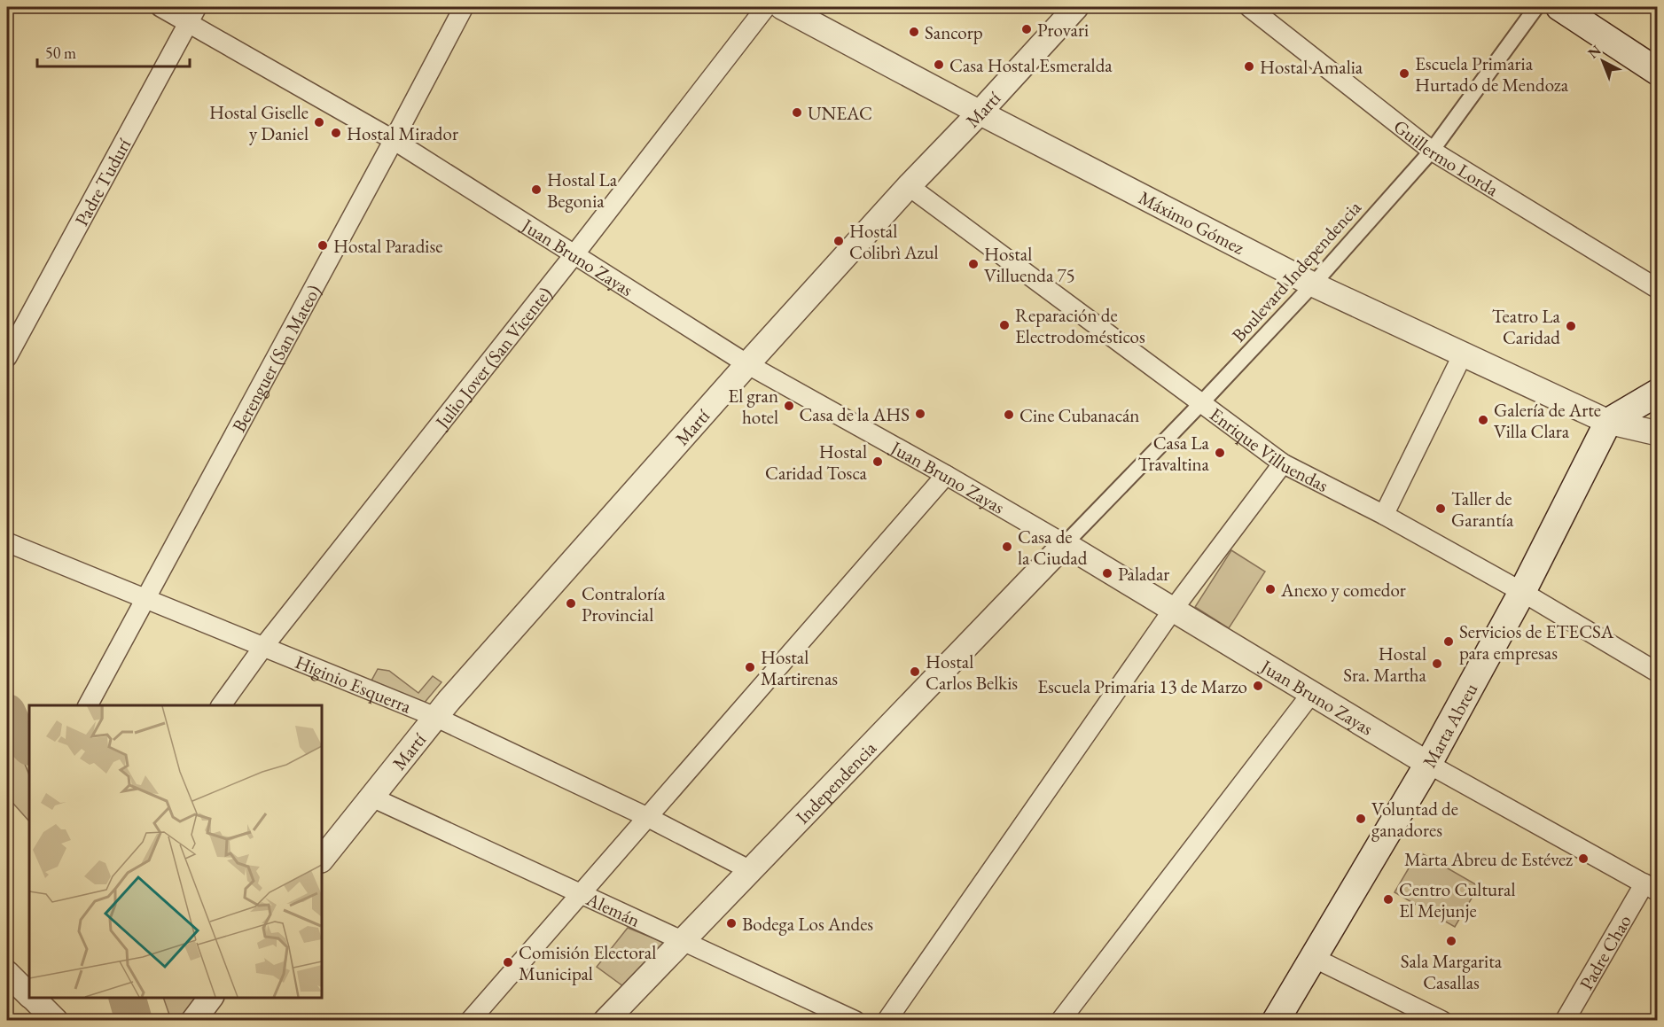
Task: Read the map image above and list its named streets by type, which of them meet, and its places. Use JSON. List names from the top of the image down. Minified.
{"streets":{"main road":["Marta Abreu"],"street":["Martí","Guillermo Lorda","Padre Tudurí","Máximo Gómez","Juan Bruno Zayas","Boulevard Independencia","Berenguer (San Mateo)","Julio Jover (San Vicente)","Enrique Villuendas","Higinio Esquerra","Independencia","Alemán","Padre Chao"]},"crossings":[["Martí","Máximo Gómez"],["Martí","Juan Bruno Zayas"],["Martí","Enrique Villuendas"],["Martí","Higinio Esquerra"],["Martí","Alemán"],["Guillermo Lorda","Boulevard Independencia"],["Padre Tudurí","Juan Bruno Zayas"],["Máximo Gómez","Boulevard Independencia"],["Máximo Gómez","Marta Abreu"],["Juan Bruno Zayas","Boulevard Independencia"],["Juan Bruno Zayas","Berenguer (San Mateo)"],["Juan Bruno Zayas","Julio Jover (San Vicente)"],["Juan Bruno Zayas","Marta Abreu"],["Juan Bruno Zayas","Independencia"],["Juan Bruno Zayas","Padre Chao"],["Boulevard Independencia","Enrique Villuendas"],["Boulevard Independencia","Independencia"],["Berenguer (San Mateo)","Higinio Esquerra"],["Julio Jover (San Vicente)","Higinio Esquerra"],["Enrique Villuendas","Marta Abreu"],["Higinio Esquerra","Independencia"],["Independencia","Alemán"]],"places":["Provari","Sancorp","Casa Hostal Esmeralda","Hostal Amalia","Escuela Primaria Hurtado de Mendoza","UNEAC","Hostal Giselle y Daniel","Hostal Mirador","Hostal La Begonia","Hostal Colibrì Azul","Hostal Paradise","Hostal Villuenda 75","Reparación de Electrodomésticos","Teatro La Caridad","El gran hotel","Casa de la AHS","Cine Cubanacán","Galería de Arte Villa Clara","Casa La Travaltina","Hostal Caridad Tosca","Taller de Garantía","Casa de la Ciudad","Paladar","Anexo y comedor","Contraloría Provincial","Servicios de ETECSA para empresas","Hostal Sra. Martha","Hostal Martirenas","Hostal Carlos Belkis","Escuela Primaria 13 de Marzo","Voluntad de ganadores","Marta Abreu de Estévez","Centro Cultural El Mejunje","Bodega Los Andes","Sala Margarita Casallas","Comisión Electoral Municipal"],"scale_bar":"50 m","north":"top left"}
